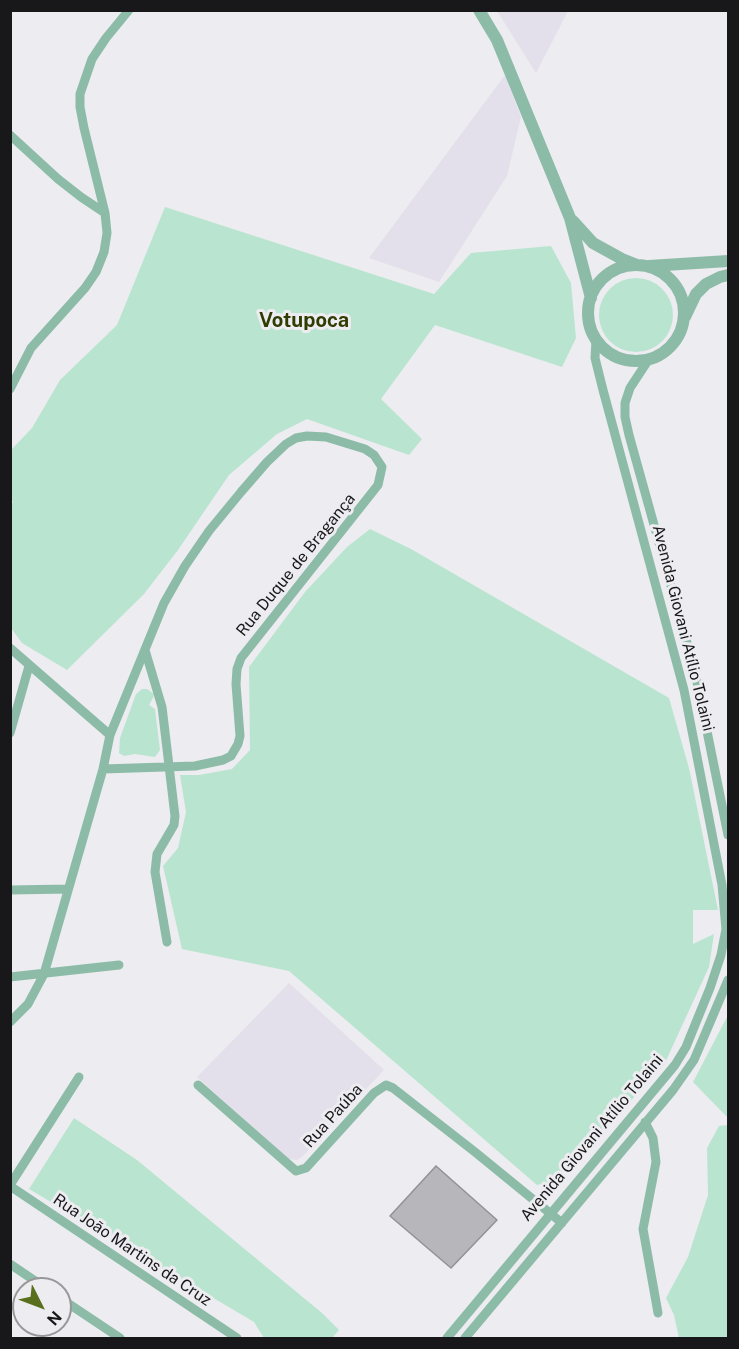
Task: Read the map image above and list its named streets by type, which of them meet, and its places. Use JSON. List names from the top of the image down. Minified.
{"streets":{"street":["Rua Duque de Bragança","Avenida Giovani Atílio Tolaini","Rua Paúba","Rua João Martins da Cruz"]},"crossings":[["Avenida Giovani Atílio Tolaini","Rua Paúba"]],"districts":["Votupoca"],"north":"bottom right"}
